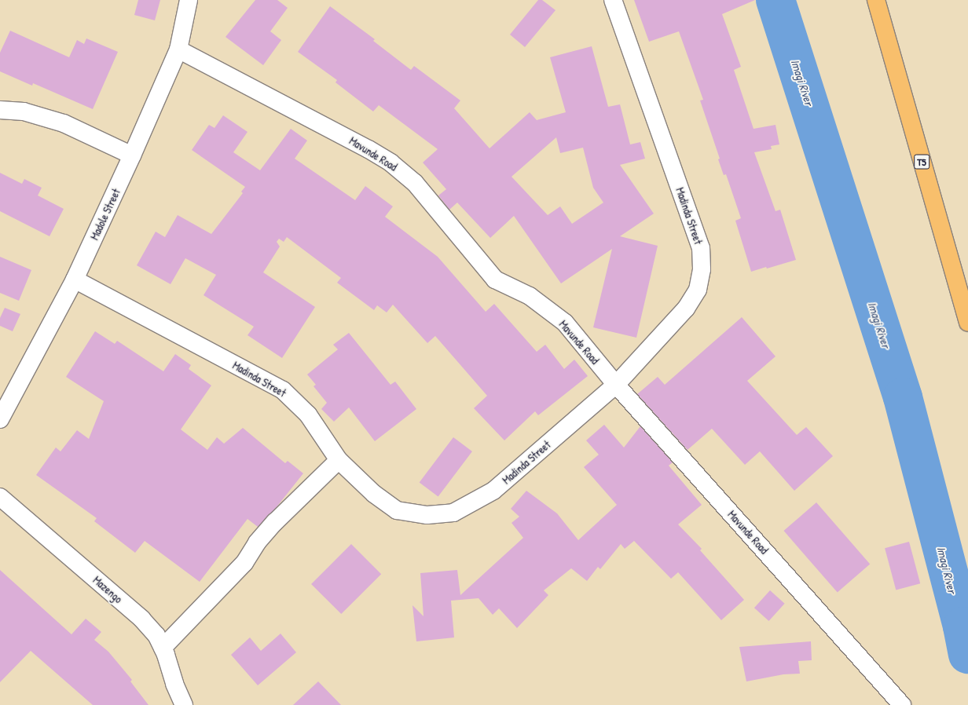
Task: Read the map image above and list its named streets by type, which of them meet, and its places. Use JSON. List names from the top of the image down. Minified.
{"streets":{"highway":["T5"],"street":["Mavunde Road","Madole Street","Madinda Street","Mazengo"]},"crossings":[["Mavunde Road","Madole Street"],["Mavunde Road","Madinda Street"],["Madole Street","Madinda Street"]],"water":["Imagi River"]}
